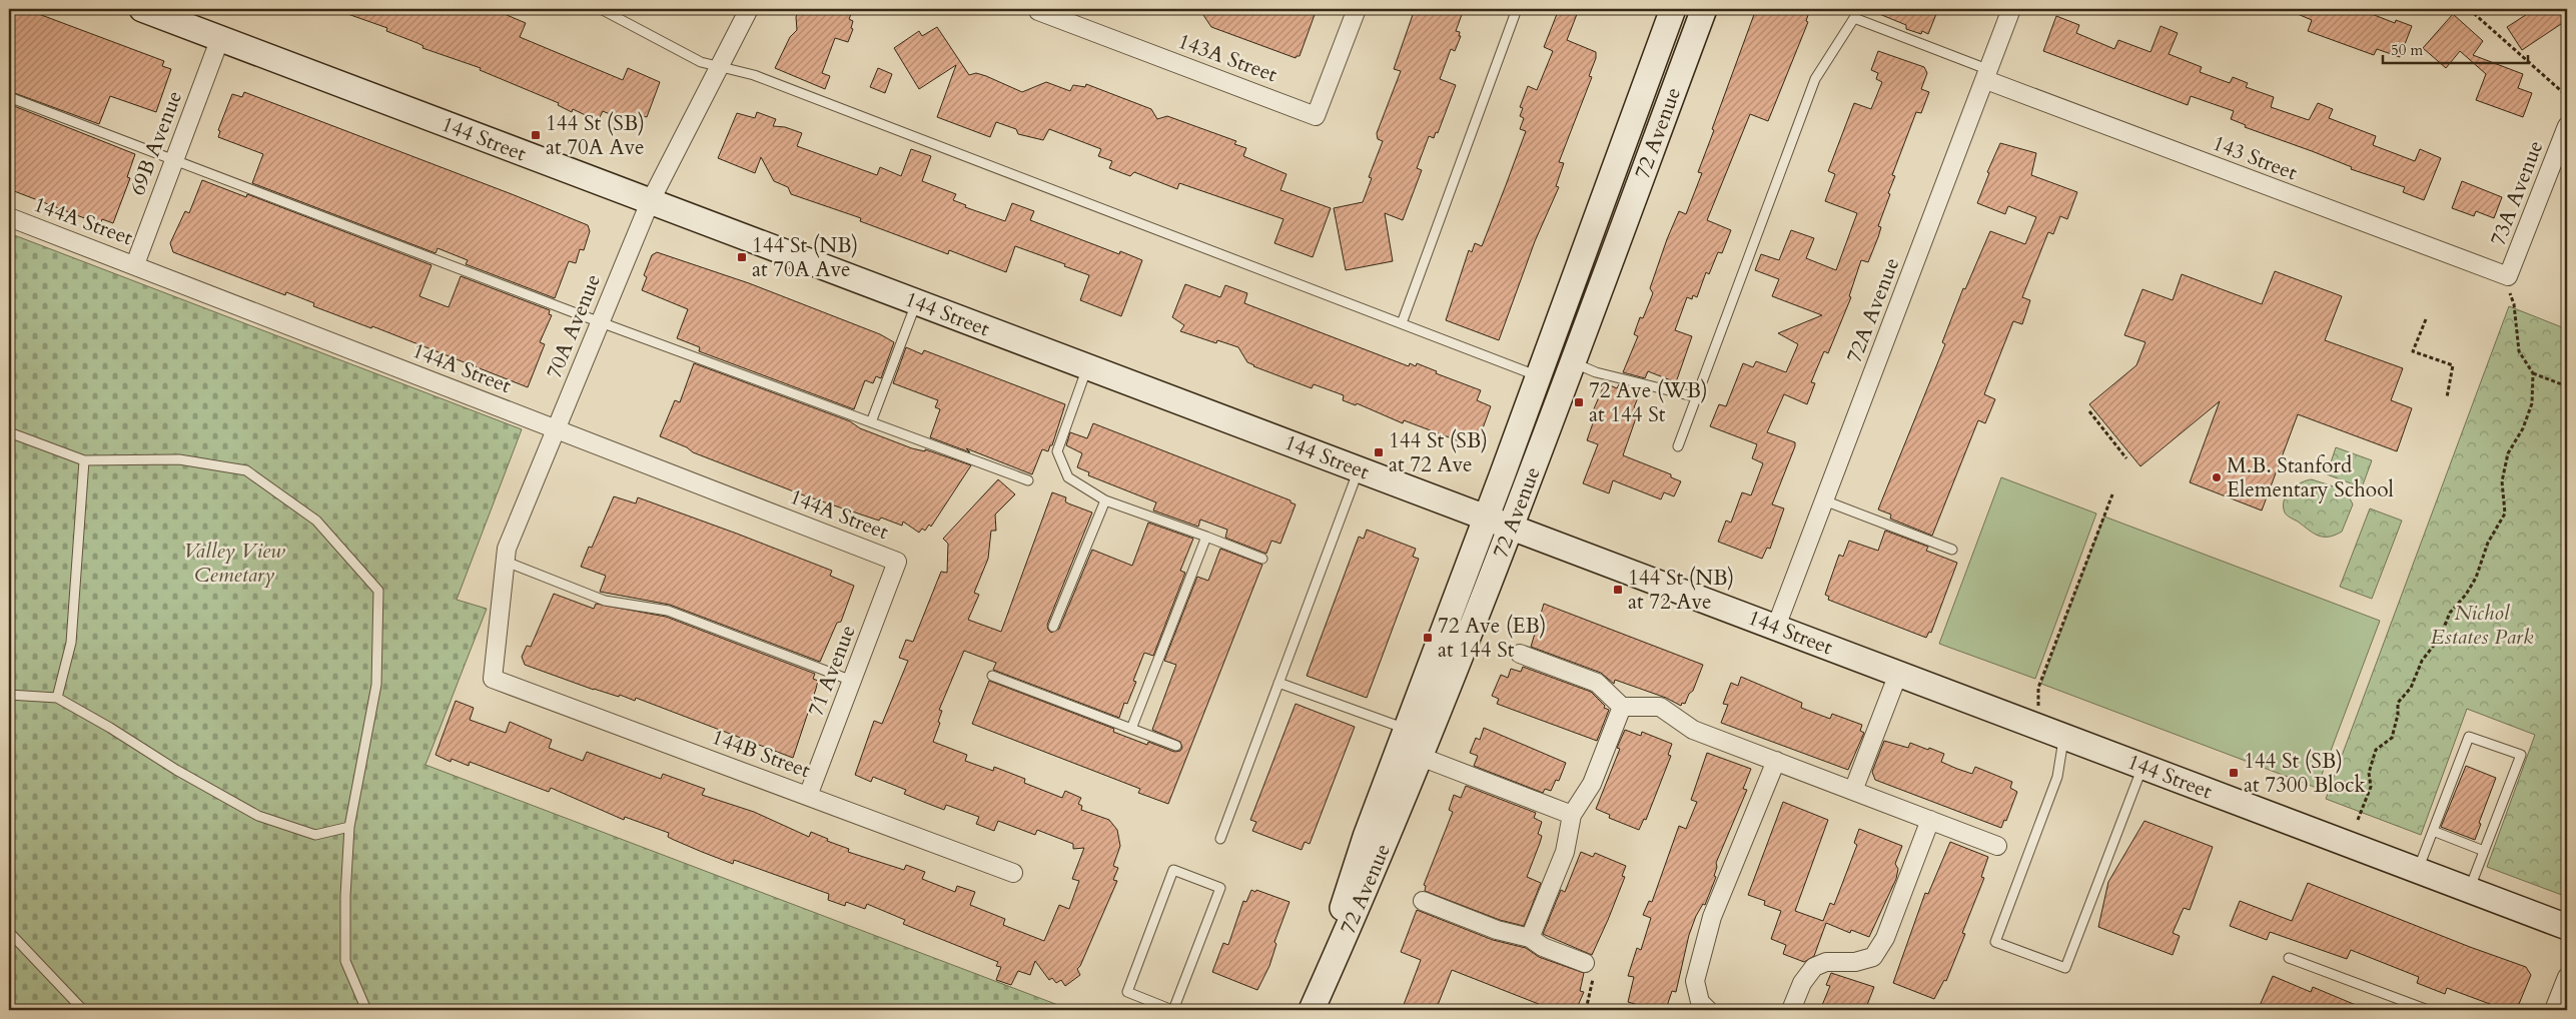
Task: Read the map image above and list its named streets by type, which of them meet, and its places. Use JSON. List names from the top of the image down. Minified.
{"streets":{"main road":["72 Avenue","144 Street"],"street":["143A Street","69B Avenue","143 Street","73A Avenue","144A Street","72A Avenue","70A Avenue","71 Avenue","144B Street"]},"crossings":[["72 Avenue","144 Street"],["144 Street","69B Avenue"],["144 Street","72A Avenue"],["144 Street","70A Avenue"],["69B Avenue","144A Street"],["143 Street","73A Avenue"],["143 Street","72A Avenue"],["144A Street","70A Avenue"],["144A Street","71 Avenue"],["70A Avenue","144B Street"],["71 Avenue","144B Street"]],"parks":["Valley View Cemetary","Nichol Estates Park"],"places":{"transit":["144 St (SB) at 70A Ave","144 St (NB) at 70A Ave","72 Ave (WB) at 144 St","144 St (SB) at 72 Ave","144 St (NB) at 72 Ave","72 Ave (EB) at 144 St","144 St (SB) at 7300 Block"],"other":["M.B. Stanford Elementary School"]},"scale_bar":"50 m"}
